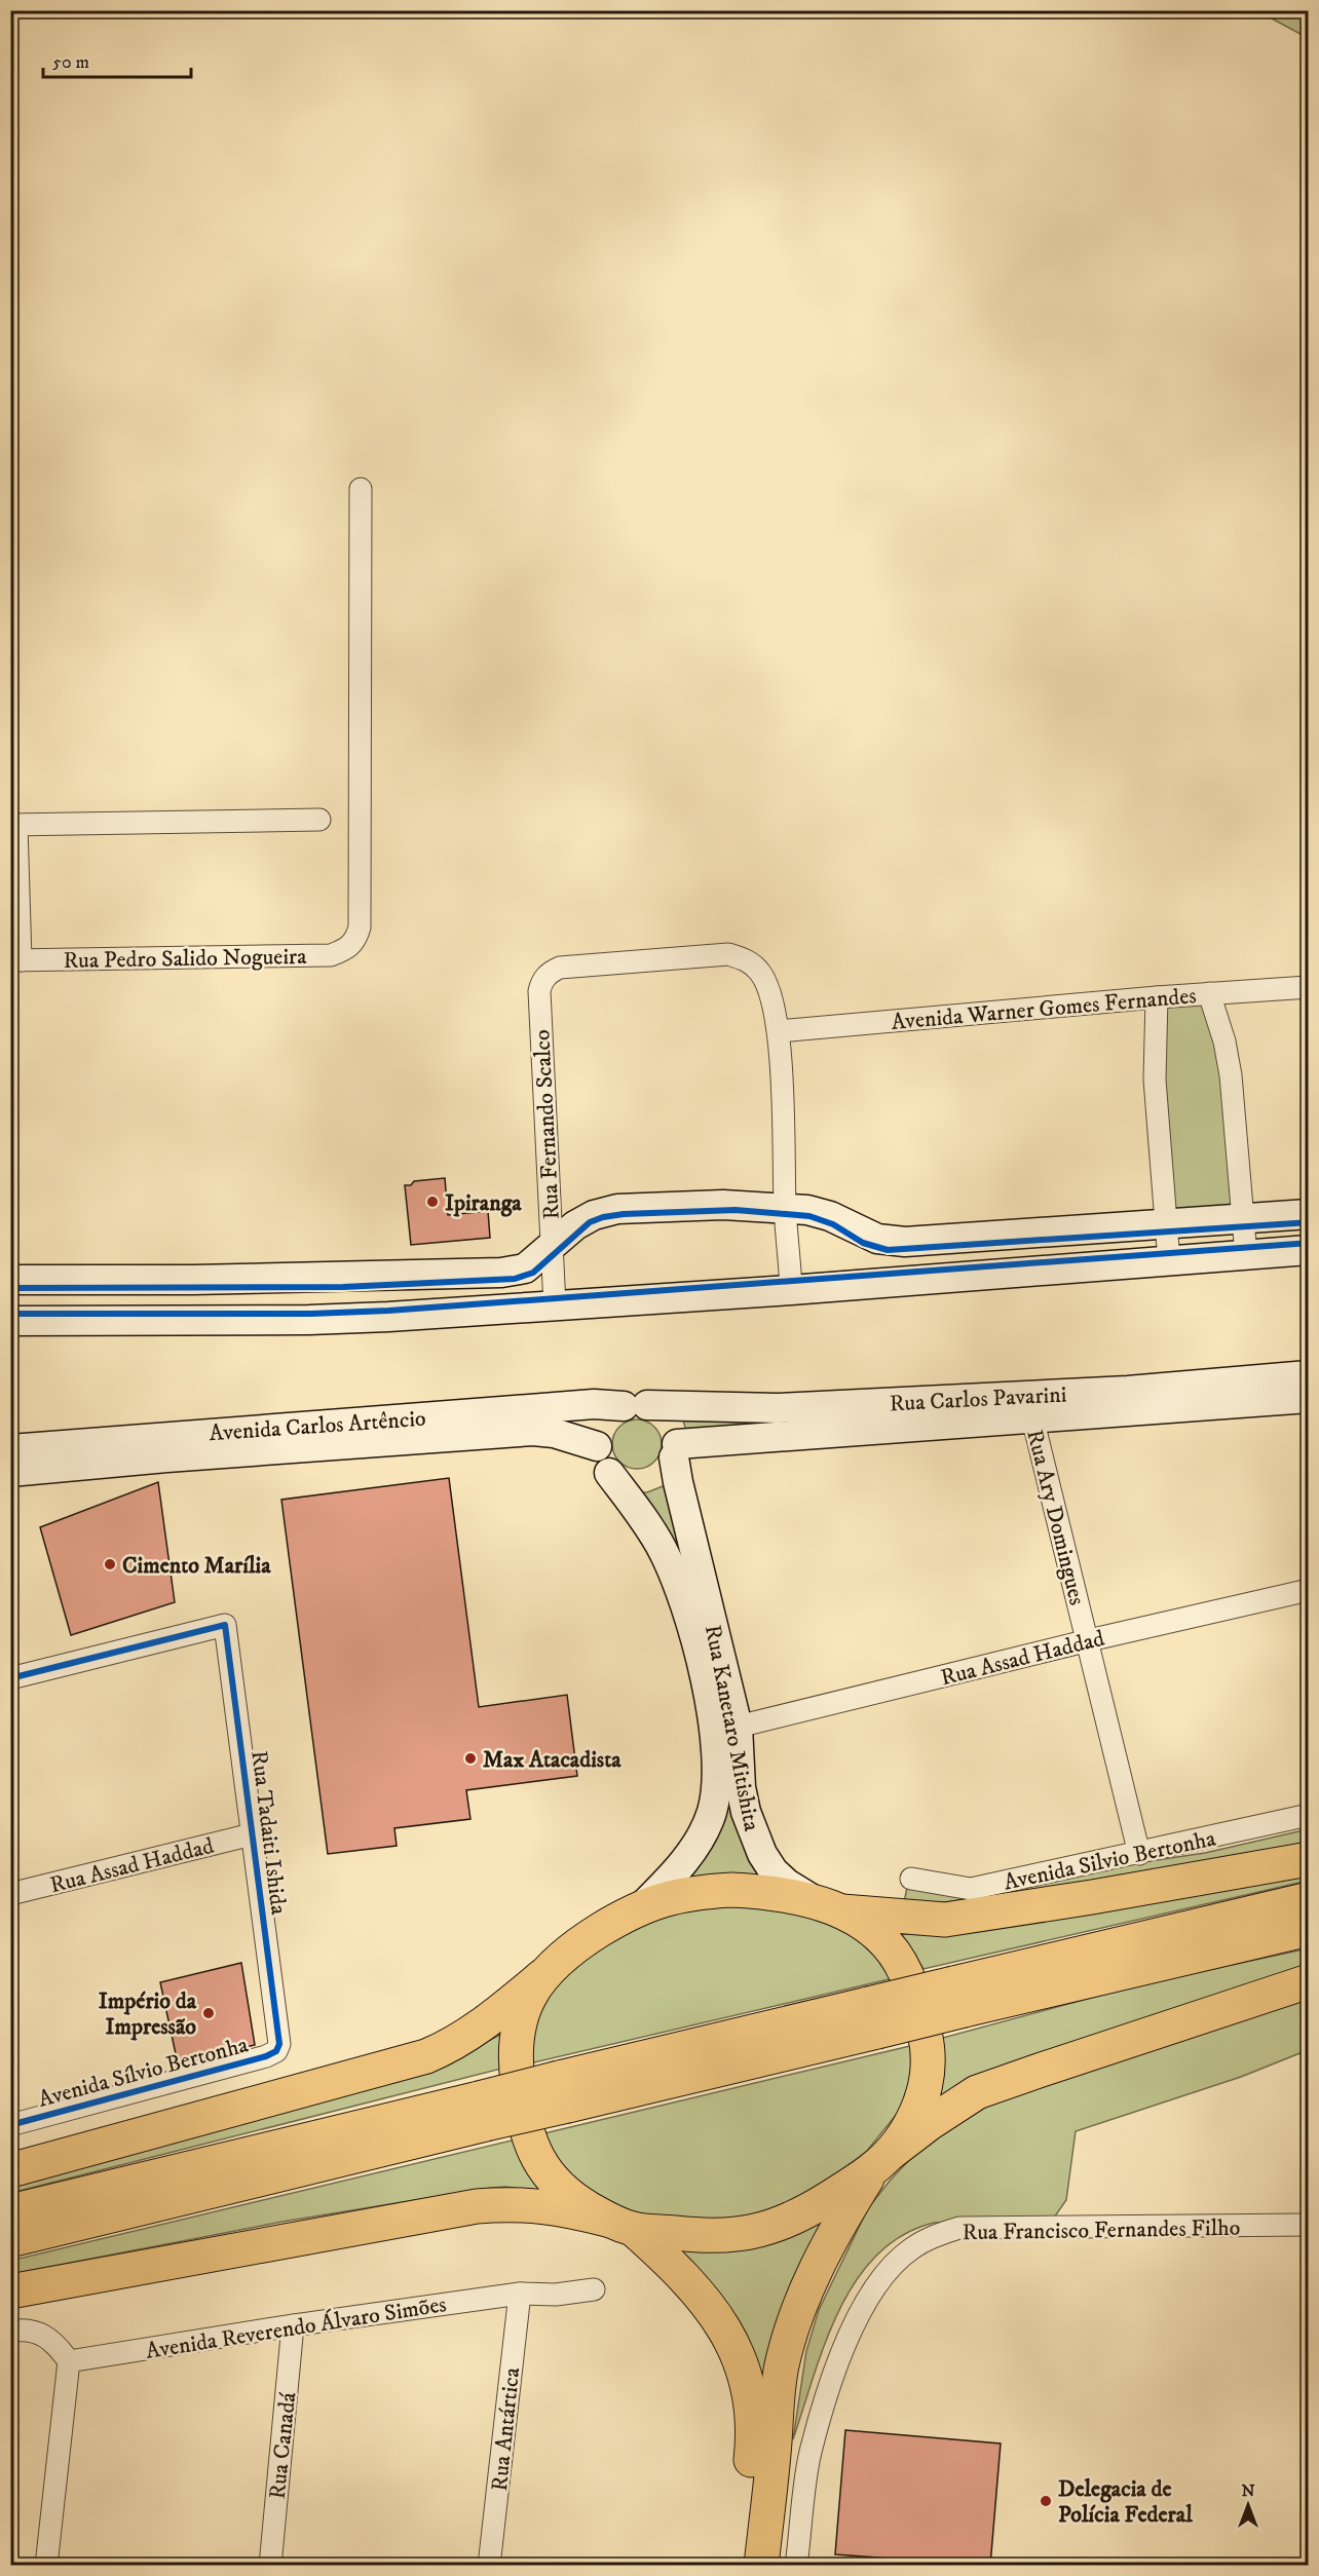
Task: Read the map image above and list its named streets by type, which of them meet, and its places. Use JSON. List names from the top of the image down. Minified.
{"streets":{"main road":["Rua Carlos Pavarini","Avenida Carlos Artêncio","Rua Kanetaro Mitishita"],"street":["Rua Pedro Salido Nogueira","Avenida Warner Gomes Fernandes","Rua Fernando Scalco","Rua Ary Domingues","Rua Assad Haddad","Rua Tadaiti Ishida","Avenida Silvio Bertonha","Avenida Sílvio Bertonha","Rua Francisco Fernandes Filho","Avenida Reverendo Álvaro Simões","Rua Antártica","Rua Canadá"]},"crossings":[["Avenida Warner Gomes Fernandes","Rua Fernando Scalco"],["Rua Carlos Pavarini","Avenida Carlos Artêncio"],["Rua Carlos Pavarini","Rua Ary Domingues"],["Rua Carlos Pavarini","Rua Kanetaro Mitishita"],["Avenida Carlos Artêncio","Rua Kanetaro Mitishita"],["Rua Ary Domingues","Rua Assad Haddad"],["Rua Ary Domingues","Avenida Silvio Bertonha"],["Rua Assad Haddad","Rua Kanetaro Mitishita"],["Rua Assad Haddad","Rua Tadaiti Ishida"],["Rua Tadaiti Ishida","Avenida Sílvio Bertonha"],["Avenida Reverendo Álvaro Simões","Rua Antártica"],["Avenida Reverendo Álvaro Simões","Rua Canadá"]],"places":["Ipiranga","Cimento Marília","Max Atacadista","Império da Impressão","Delegacia de Polícia Federal"],"scale_bar":"50 m","north":"top"}
